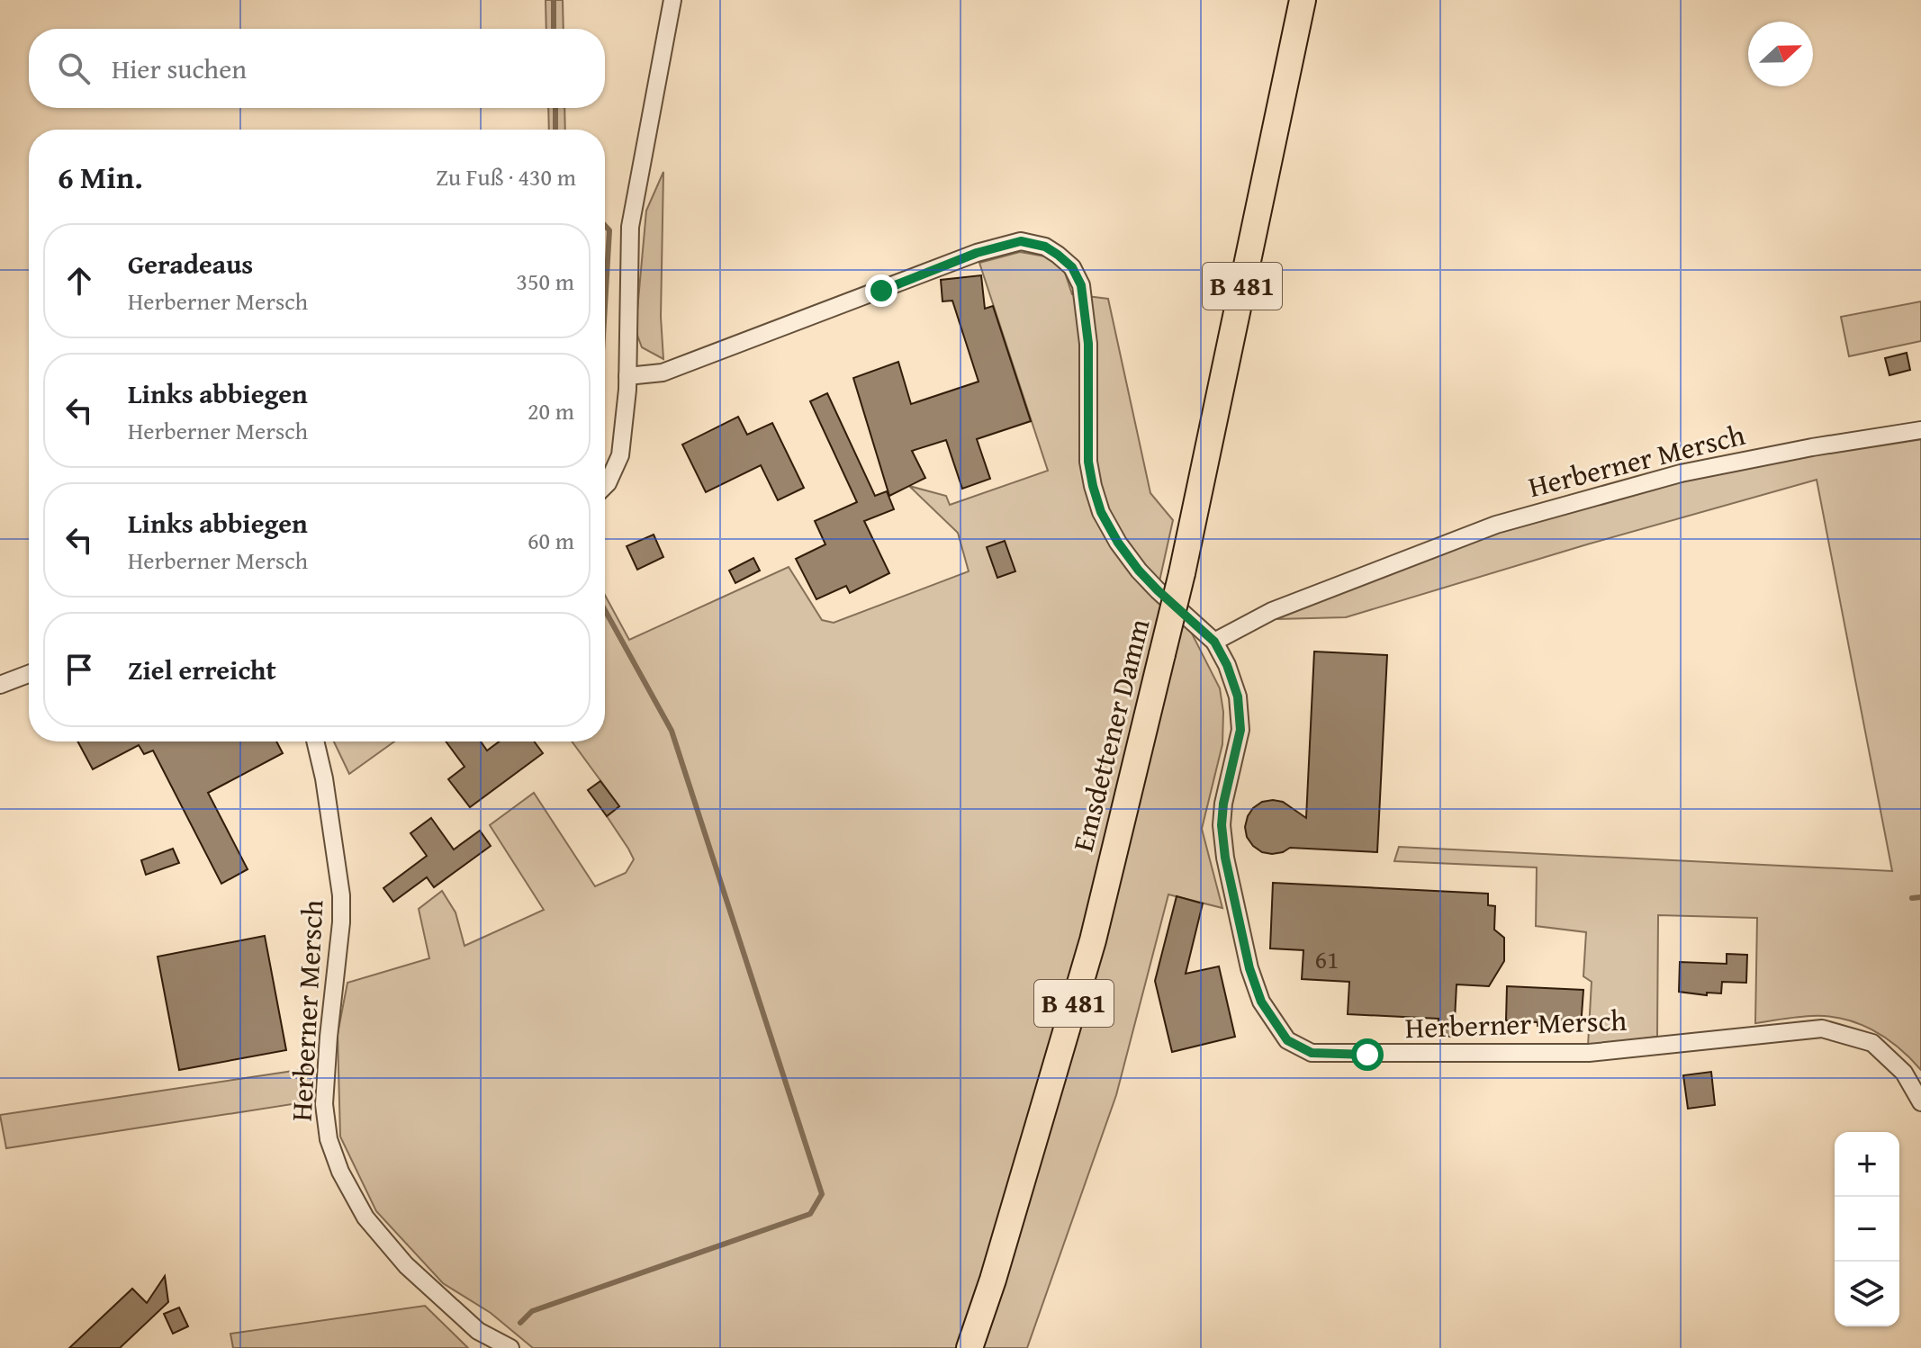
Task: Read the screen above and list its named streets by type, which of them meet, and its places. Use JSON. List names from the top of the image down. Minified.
{"streets":{"main road":["B 481","Emsdettener Damm"],"street":["Herberner Mersch"]},"house_numbers":["61"],"north":"right","page":{"search":"Hier suchen","heading":["6 Min.","Zu Fuß · 430 m"],"list":[["Geradeaus","Herberner Mersch","350 m"],["Links abbiegen","Herberner Mersch","20 m"],["Links abbiegen","Herberner Mersch","60 m"],"Ziel erreicht"],"map_buttons":["+","−"]}}
